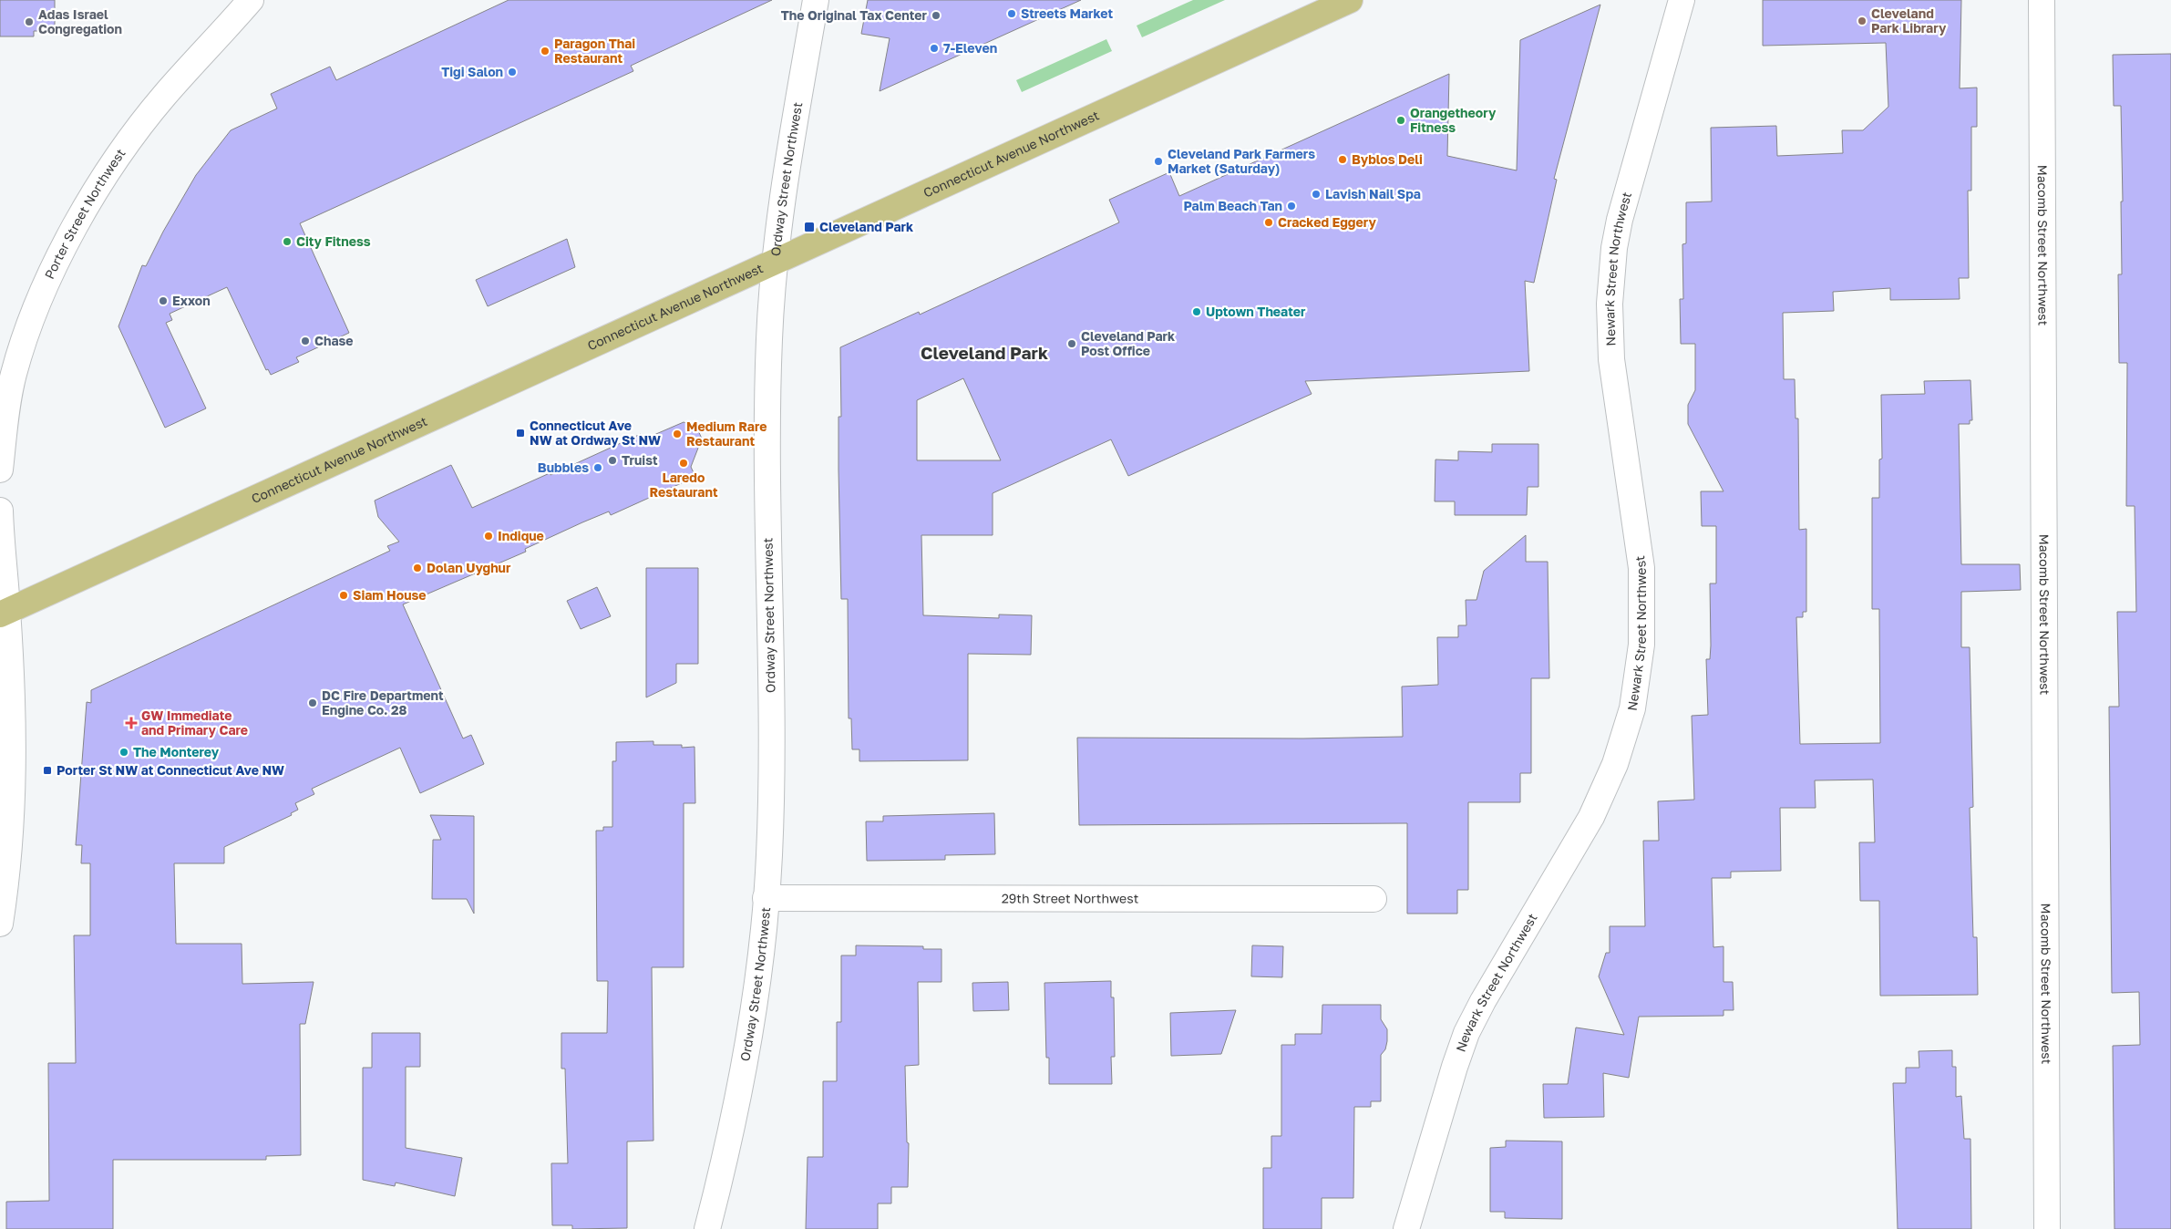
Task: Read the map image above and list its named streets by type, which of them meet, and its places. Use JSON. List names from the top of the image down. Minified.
{"streets":{"main road":["Connecticut Avenue Northwest"],"street":["Ordway Street Northwest","Porter Street Northwest","Macomb Street Northwest","Newark Street Northwest","29th Street Northwest"]},"crossings":[["Connecticut Avenue Northwest","Ordway Street Northwest"],["Ordway Street Northwest","29th Street Northwest"]],"districts":["Cleveland Park"],"places":{"other":["Streets Market","The Original Tax Center","Cleveland Park Library","Adas Israel Congregation","7-Eleven","Paragon Thai Restaurant","Tigi Salon","Orangetheory Fitness","Byblos Deli","Cleveland Park Farmers Market (Saturday)","Lavish Nail Spa","Palm Beach Tan","Cracked Eggery","City Fitness","Exxon","Uptown Theater","Chase","Cleveland Park Post Office","Medium Rare Restaurant","Truist","Laredo Restaurant","Bubbles","Indique","Dolan Uyghur","Siam House","DC Fire Department Engine Co. 28","The Monterey"],"transit":["Cleveland Park","Connecticut Ave NW at Ordway St NW","Porter St NW at Connecticut Ave NW"],"health":["GW Immediate and Primary Care"]}}
